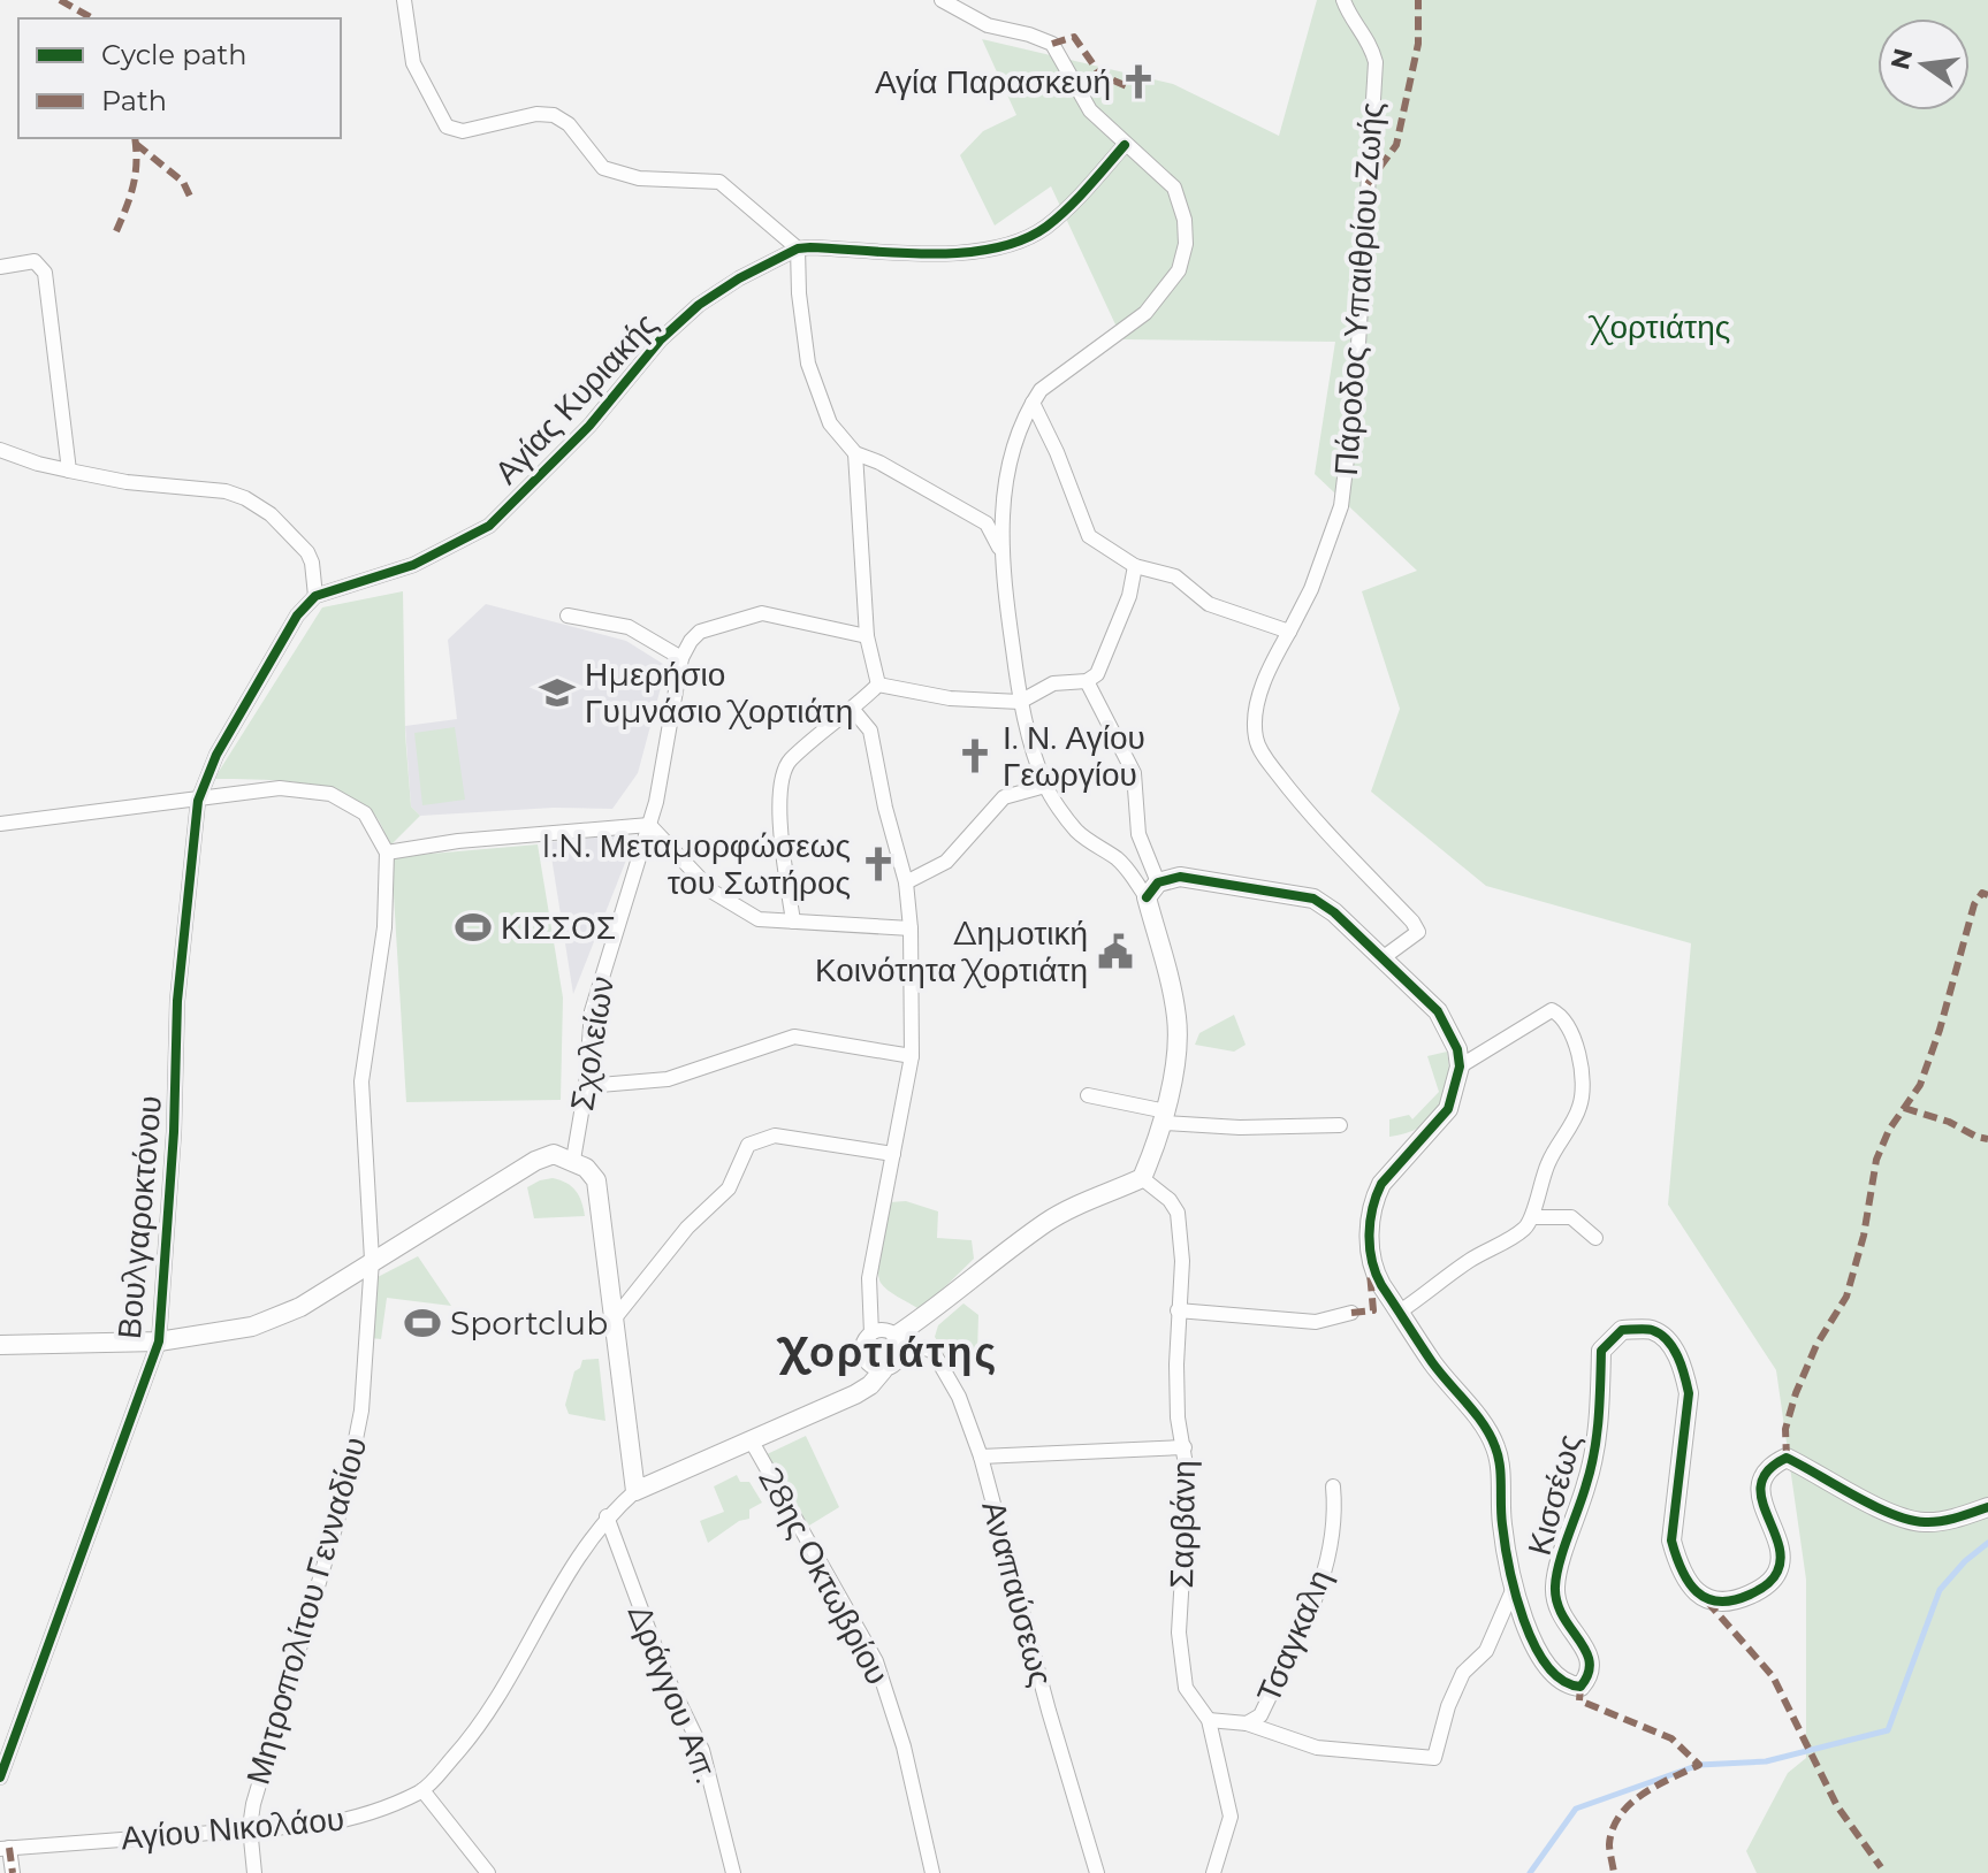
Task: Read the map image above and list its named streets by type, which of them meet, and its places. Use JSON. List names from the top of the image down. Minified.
{"streets":{"street":["Πάροδος Υπαιθρίου Ζωής","Αγίας Κυριακής","Σχολείων","Βουλγαροκτόνου","Κισσέως","Σαρβάνη","28ης Οκτωβρίου","Αναπαύσεως","Μητροπολίτου Γενναδίου","Τσαγκαλη","Δράγγου Απ.","Αγίου Νικολάου"]},"crossings":[["Μητροπολίτου Γενναδίου","Αγίου Νικολάου"],["Δράγγου Απ.","Αγίου Νικολάου"]],"districts":["Χορτιάτης"],"parks":["Χορτιάτης"],"places":{"church":["Αγία Παρασκευή","Ι. Ν. Αγίου Γεωργίου","I.N. Μεταμορφώσεως του Σωτήρος"],"school or university":["Ημερήσιο Γυμνάσιο Χορτιάτη"],"sports":["ΚΙΣΣΟΣ","Sportclub"],"public building":["Δημοτική Κοινότητα Χορτιάτη"]},"legend":["Cycle path","Path"],"north":"left"}
